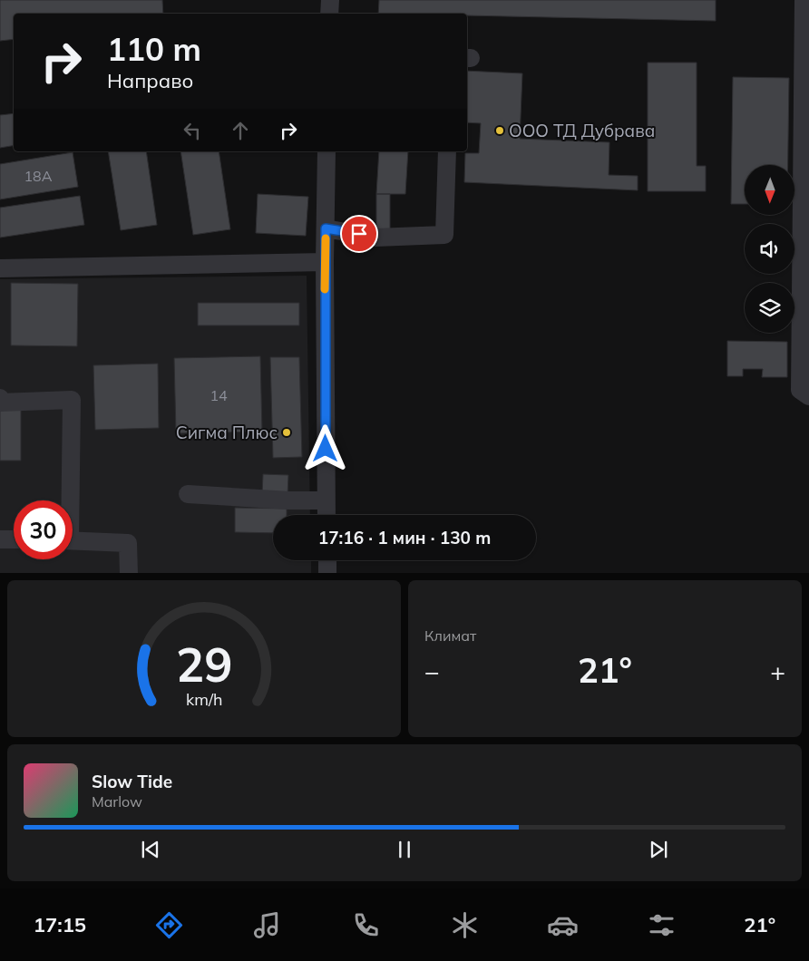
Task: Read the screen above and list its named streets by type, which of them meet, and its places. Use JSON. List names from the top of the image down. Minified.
{"places":["ООО ТД Дубрава","Сигма Плюс"],"house_numbers":["18А","14"],"north":"bottom","page":{"turn":["110 m","Направо"],"limit":"30","trip":"17:16 · 1 мин · 130 m","tile":"Климат","heat":["−","21°","+"],"song":["Slow Tide","Marlow"],"tabs":["17:15","21°"],"gauge":["29","km/h"]}}
